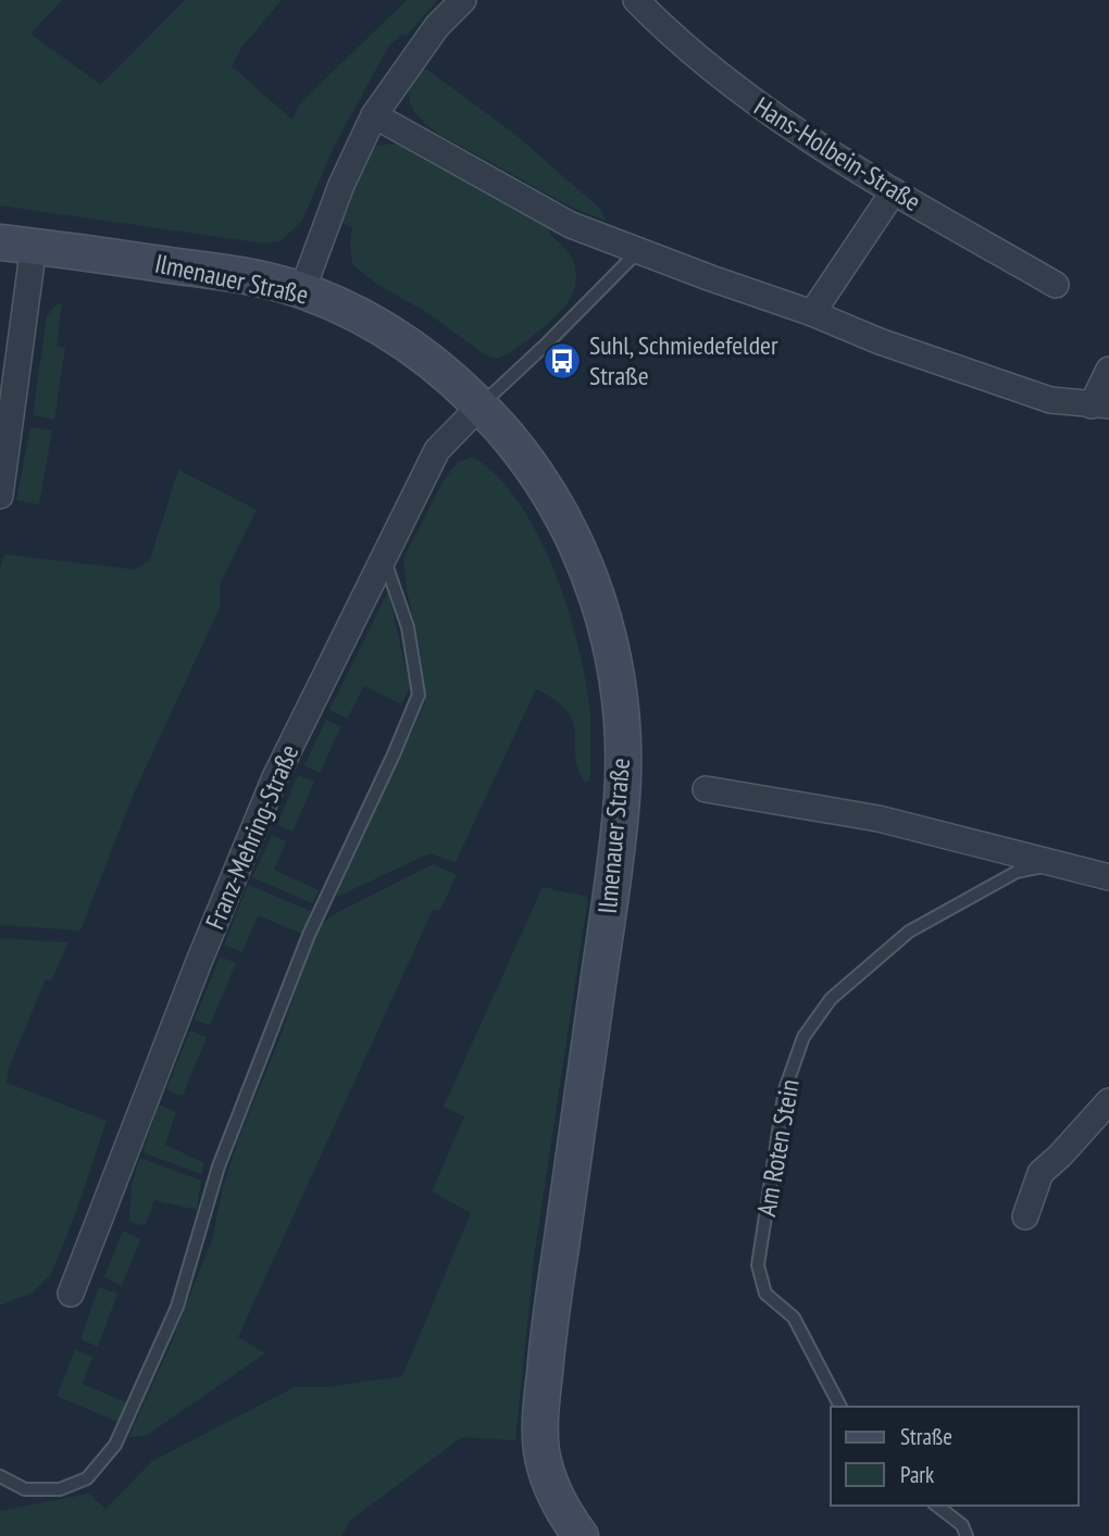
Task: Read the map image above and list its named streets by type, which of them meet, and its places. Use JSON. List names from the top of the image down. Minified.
{"streets":{"main road":["Ilmenauer Straße"],"street":["Hans-Holbein-Straße","Franz-Mehring-Straße","Am Roten Stein"]},"crossings":[["Ilmenauer Straße","Franz-Mehring-Straße"]],"places":{"bus stop":["Suhl, Schmiedefelder Straße"]},"legend":["Straße","Park"]}
